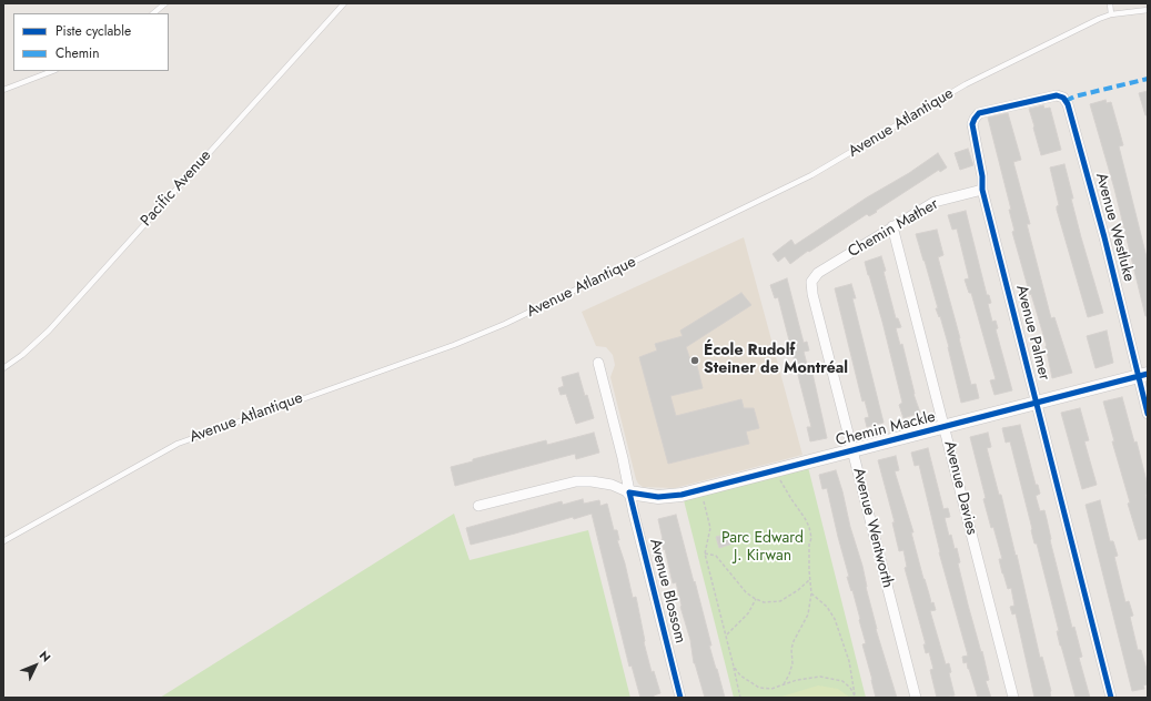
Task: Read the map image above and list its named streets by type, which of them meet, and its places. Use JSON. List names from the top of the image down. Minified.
{"streets":{"street":["Avenue Westluke","Chemin Mather","Avenue Palmer","Chemin Mackle","Avenue Davies","Avenue Wentworth","Avenue Blossom"],"lane":["Avenue Atlantique","Pacific Avenue"]},"crossings":[["Avenue Westluke","Avenue Palmer"],["Avenue Westluke","Chemin Mackle"],["Chemin Mather","Avenue Palmer"],["Chemin Mather","Avenue Davies"],["Chemin Mather","Avenue Wentworth"],["Avenue Palmer","Chemin Mackle"],["Chemin Mackle","Avenue Davies"],["Chemin Mackle","Avenue Wentworth"],["Chemin Mackle","Avenue Blossom"]],"parks":["Parc Edward J. Kirwan"],"places":["École Rudolf Steiner de Montréal"],"legend":["Piste cyclable","Chemin"],"north":"top right"}
